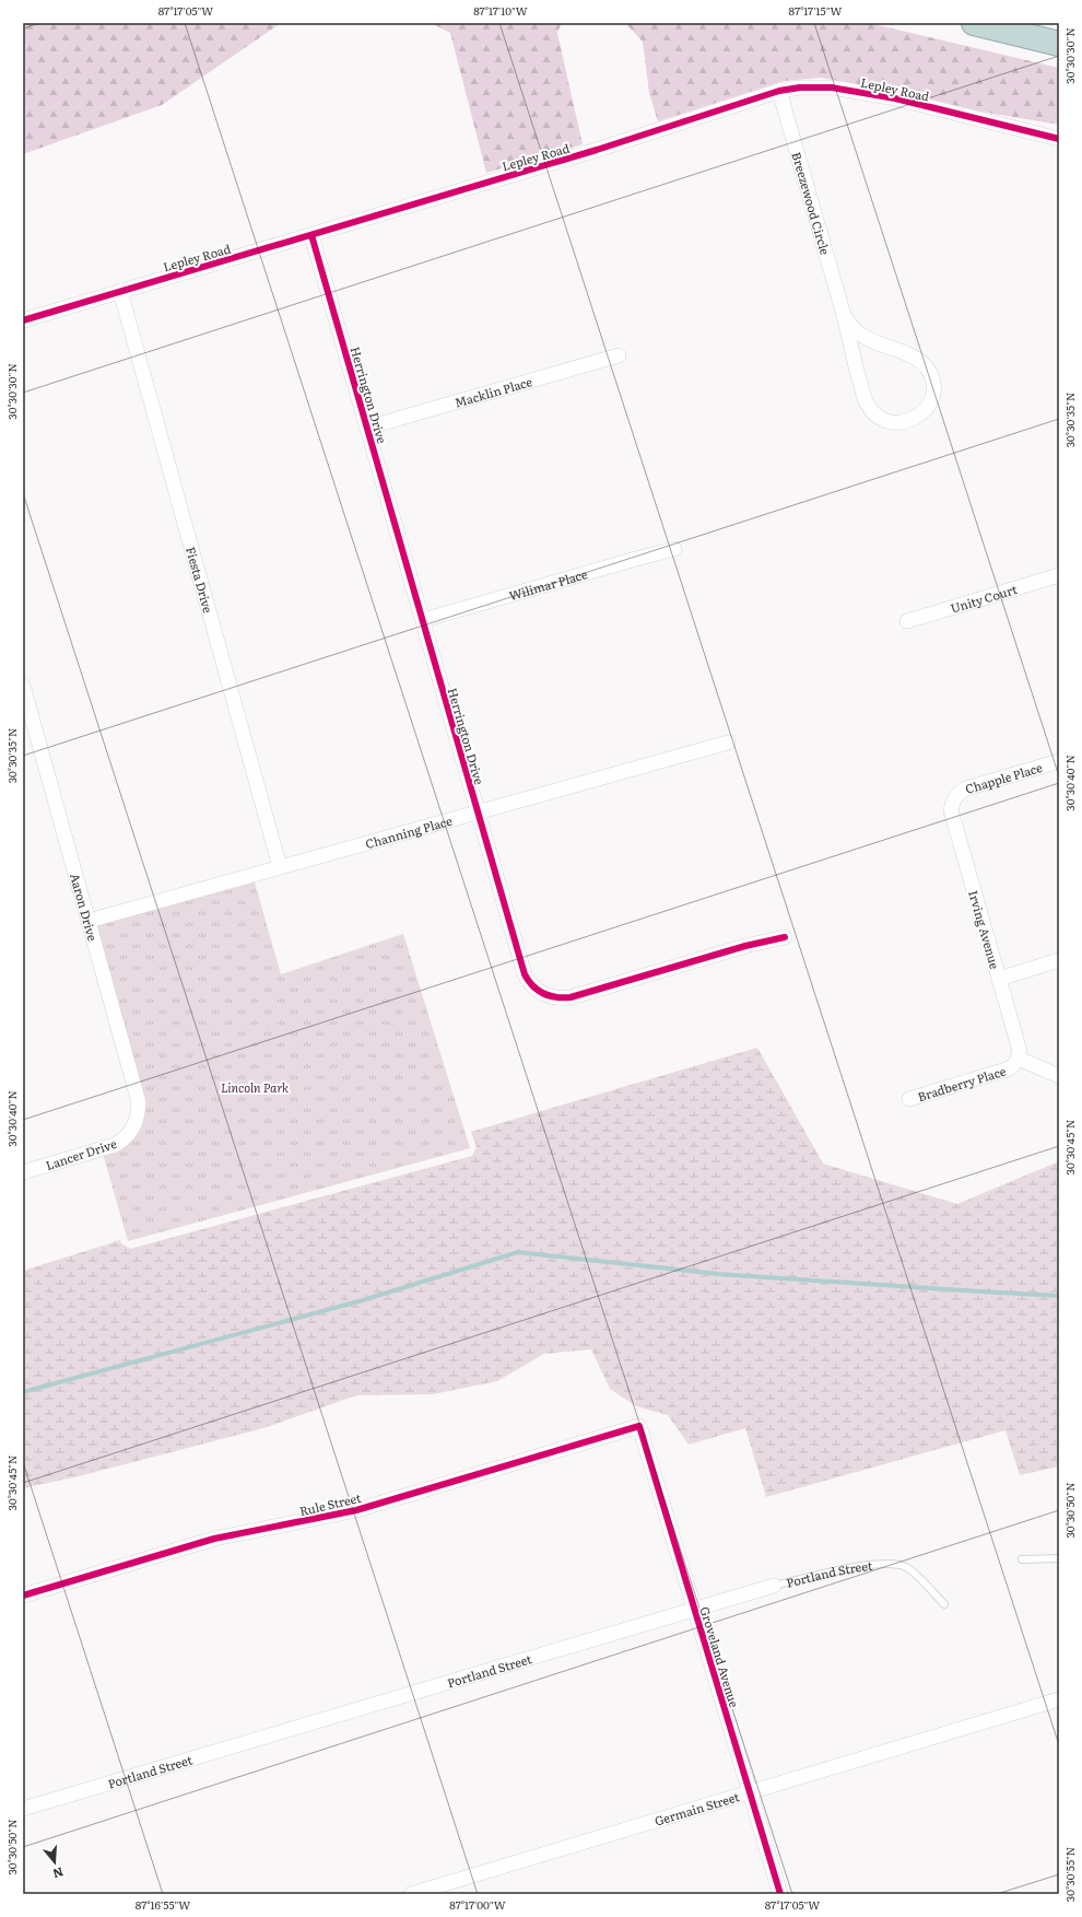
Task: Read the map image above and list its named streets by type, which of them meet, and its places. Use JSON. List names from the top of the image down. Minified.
{"streets":{"street":["Lepley Road","Breezewood Circle","Macklin Place","Herrington Drive","Fiesta Drive","Wilimar Place","Unity Court","Chapple Place","Channing Place","Aaron Drive","Irving Avenue","Bradberry Place","Lancer Drive","Rule Street","Portland Street","Groveland Avenue","Germain Street"]},"crossings":[["Lepley Road","Breezewood Circle"],["Lepley Road","Herrington Drive"],["Lepley Road","Fiesta Drive"],["Macklin Place","Herrington Drive"],["Herrington Drive","Wilimar Place"],["Herrington Drive","Channing Place"],["Fiesta Drive","Channing Place"],["Chapple Place","Irving Avenue"],["Channing Place","Aaron Drive"],["Aaron Drive","Lancer Drive"],["Irving Avenue","Bradberry Place"],["Rule Street","Groveland Avenue"],["Portland Street","Groveland Avenue"],["Groveland Avenue","Germain Street"]],"parks":["Lincoln Park"],"north":"bottom","coordinates":["87°17'05\"W","87°17'10\"W","87°17'15\"W","30°30'30\"N","30°30'35\"N","30°30'40\"N","30°30'45\"N","30°30'50\"N","30°30'55\"N","87°16'55\"W","87°17'00\"W"]}
